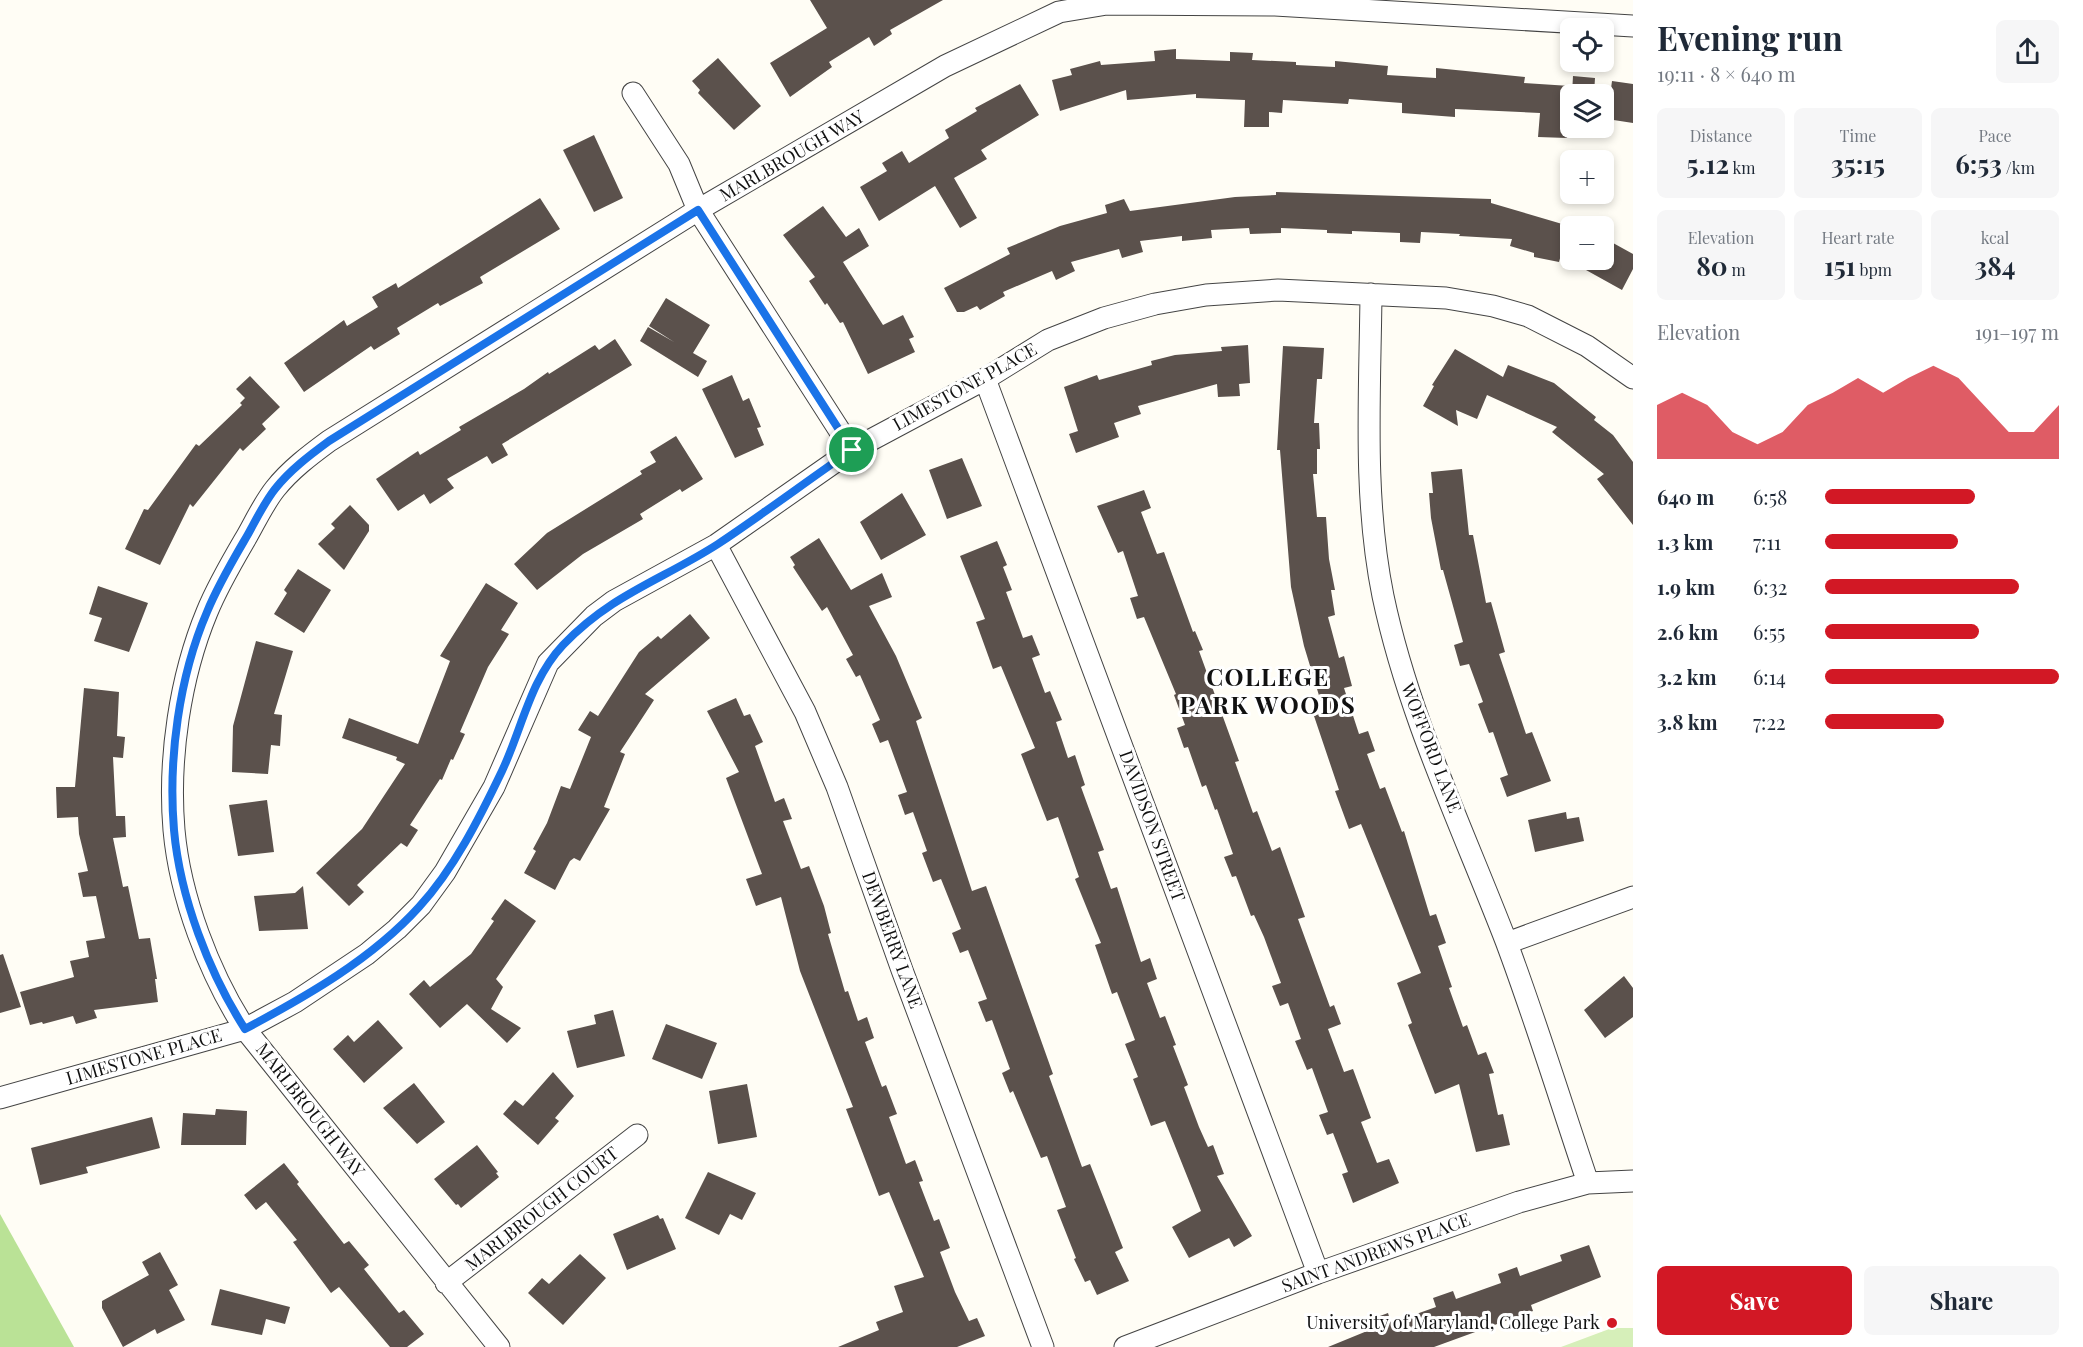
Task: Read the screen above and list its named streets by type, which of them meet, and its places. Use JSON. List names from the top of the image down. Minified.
{"streets":{"street":["MARLBROUGH WAY","LIMESTONE PLACE","WOFFORD LANE","DAVIDSON STREET","DEWBERRY LANE","MARLBROUGH COURT","SAINT ANDREWS PLACE"]},"crossings":[["MARLBROUGH WAY","LIMESTONE PLACE"],["MARLBROUGH WAY","MARLBROUGH COURT"],["LIMESTONE PLACE","WOFFORD LANE"],["LIMESTONE PLACE","DAVIDSON STREET"],["LIMESTONE PLACE","DEWBERRY LANE"],["WOFFORD LANE","SAINT ANDREWS PLACE"],["DAVIDSON STREET","SAINT ANDREWS PLACE"]],"districts":["COLLEGE PARK WOODS"],"places":["University of Maryland, College Park"],"page":{"heading":["Evening run","19:11 · 8 × 640 m"],"map_buttons":["+","−"],"stats":[["Distance","5.12 km"],["Time","35:15"],["Pace","6:53 /km"],["Elevation","80 m"],["Heart rate","151 bpm"],["kcal","384"]],"chart":["Elevation","191–197 m"],"list":[{"name":"640 m","note":"6:58"},{"name":"1.3 km","note":"7:11"},{"name":"1.9 km","note":"6:32"},{"name":"2.6 km","note":"6:55"},{"name":"3.2 km","note":"6:14"},{"name":"3.8 km","note":"7:22"}],"buttons":["Save","Share"]}}
